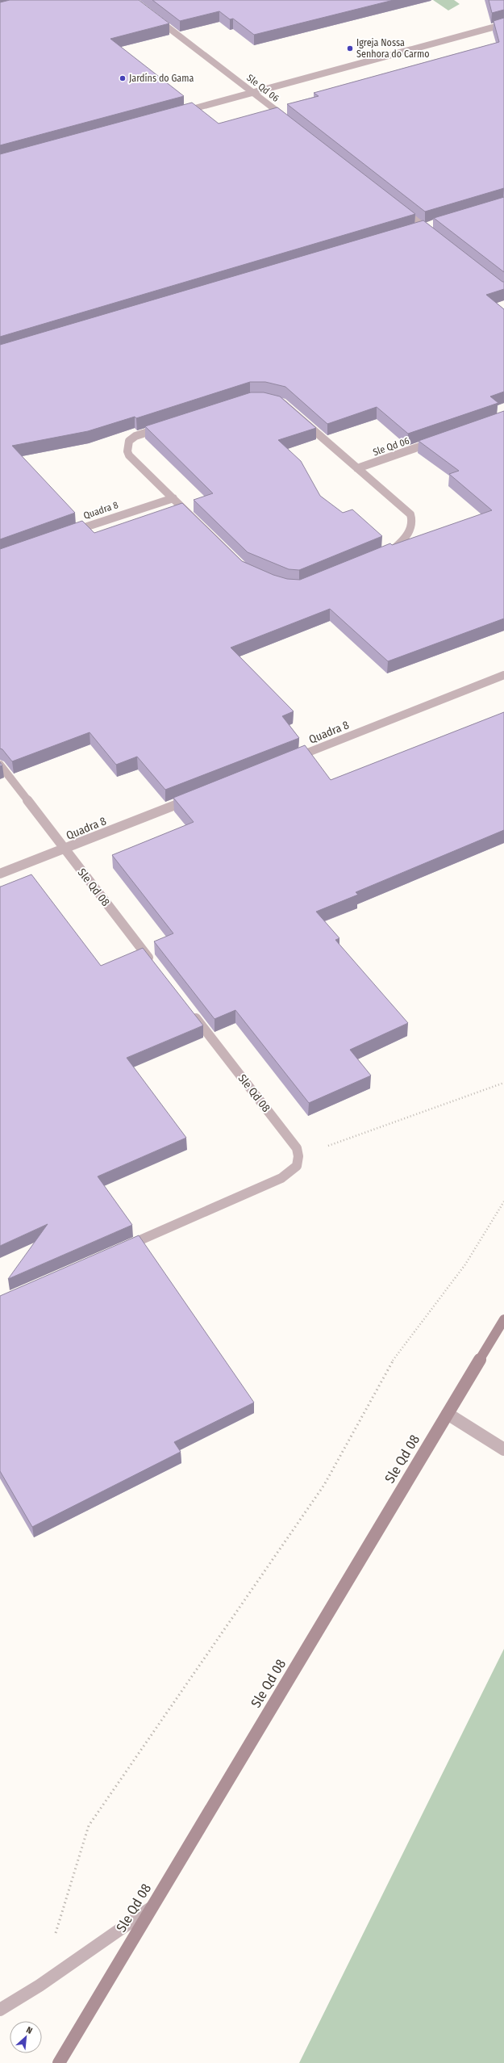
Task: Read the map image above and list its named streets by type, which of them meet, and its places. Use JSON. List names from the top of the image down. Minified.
{"streets":{"street":["Sle Qd 06","Quadra 8","Sle Qd 08"]},"crossings":[["Quadra 8","Sle Qd 08"]],"places":["Igreja Nossa Senhora do Carmo","Jardíns do Gama"],"north":"top right"}
